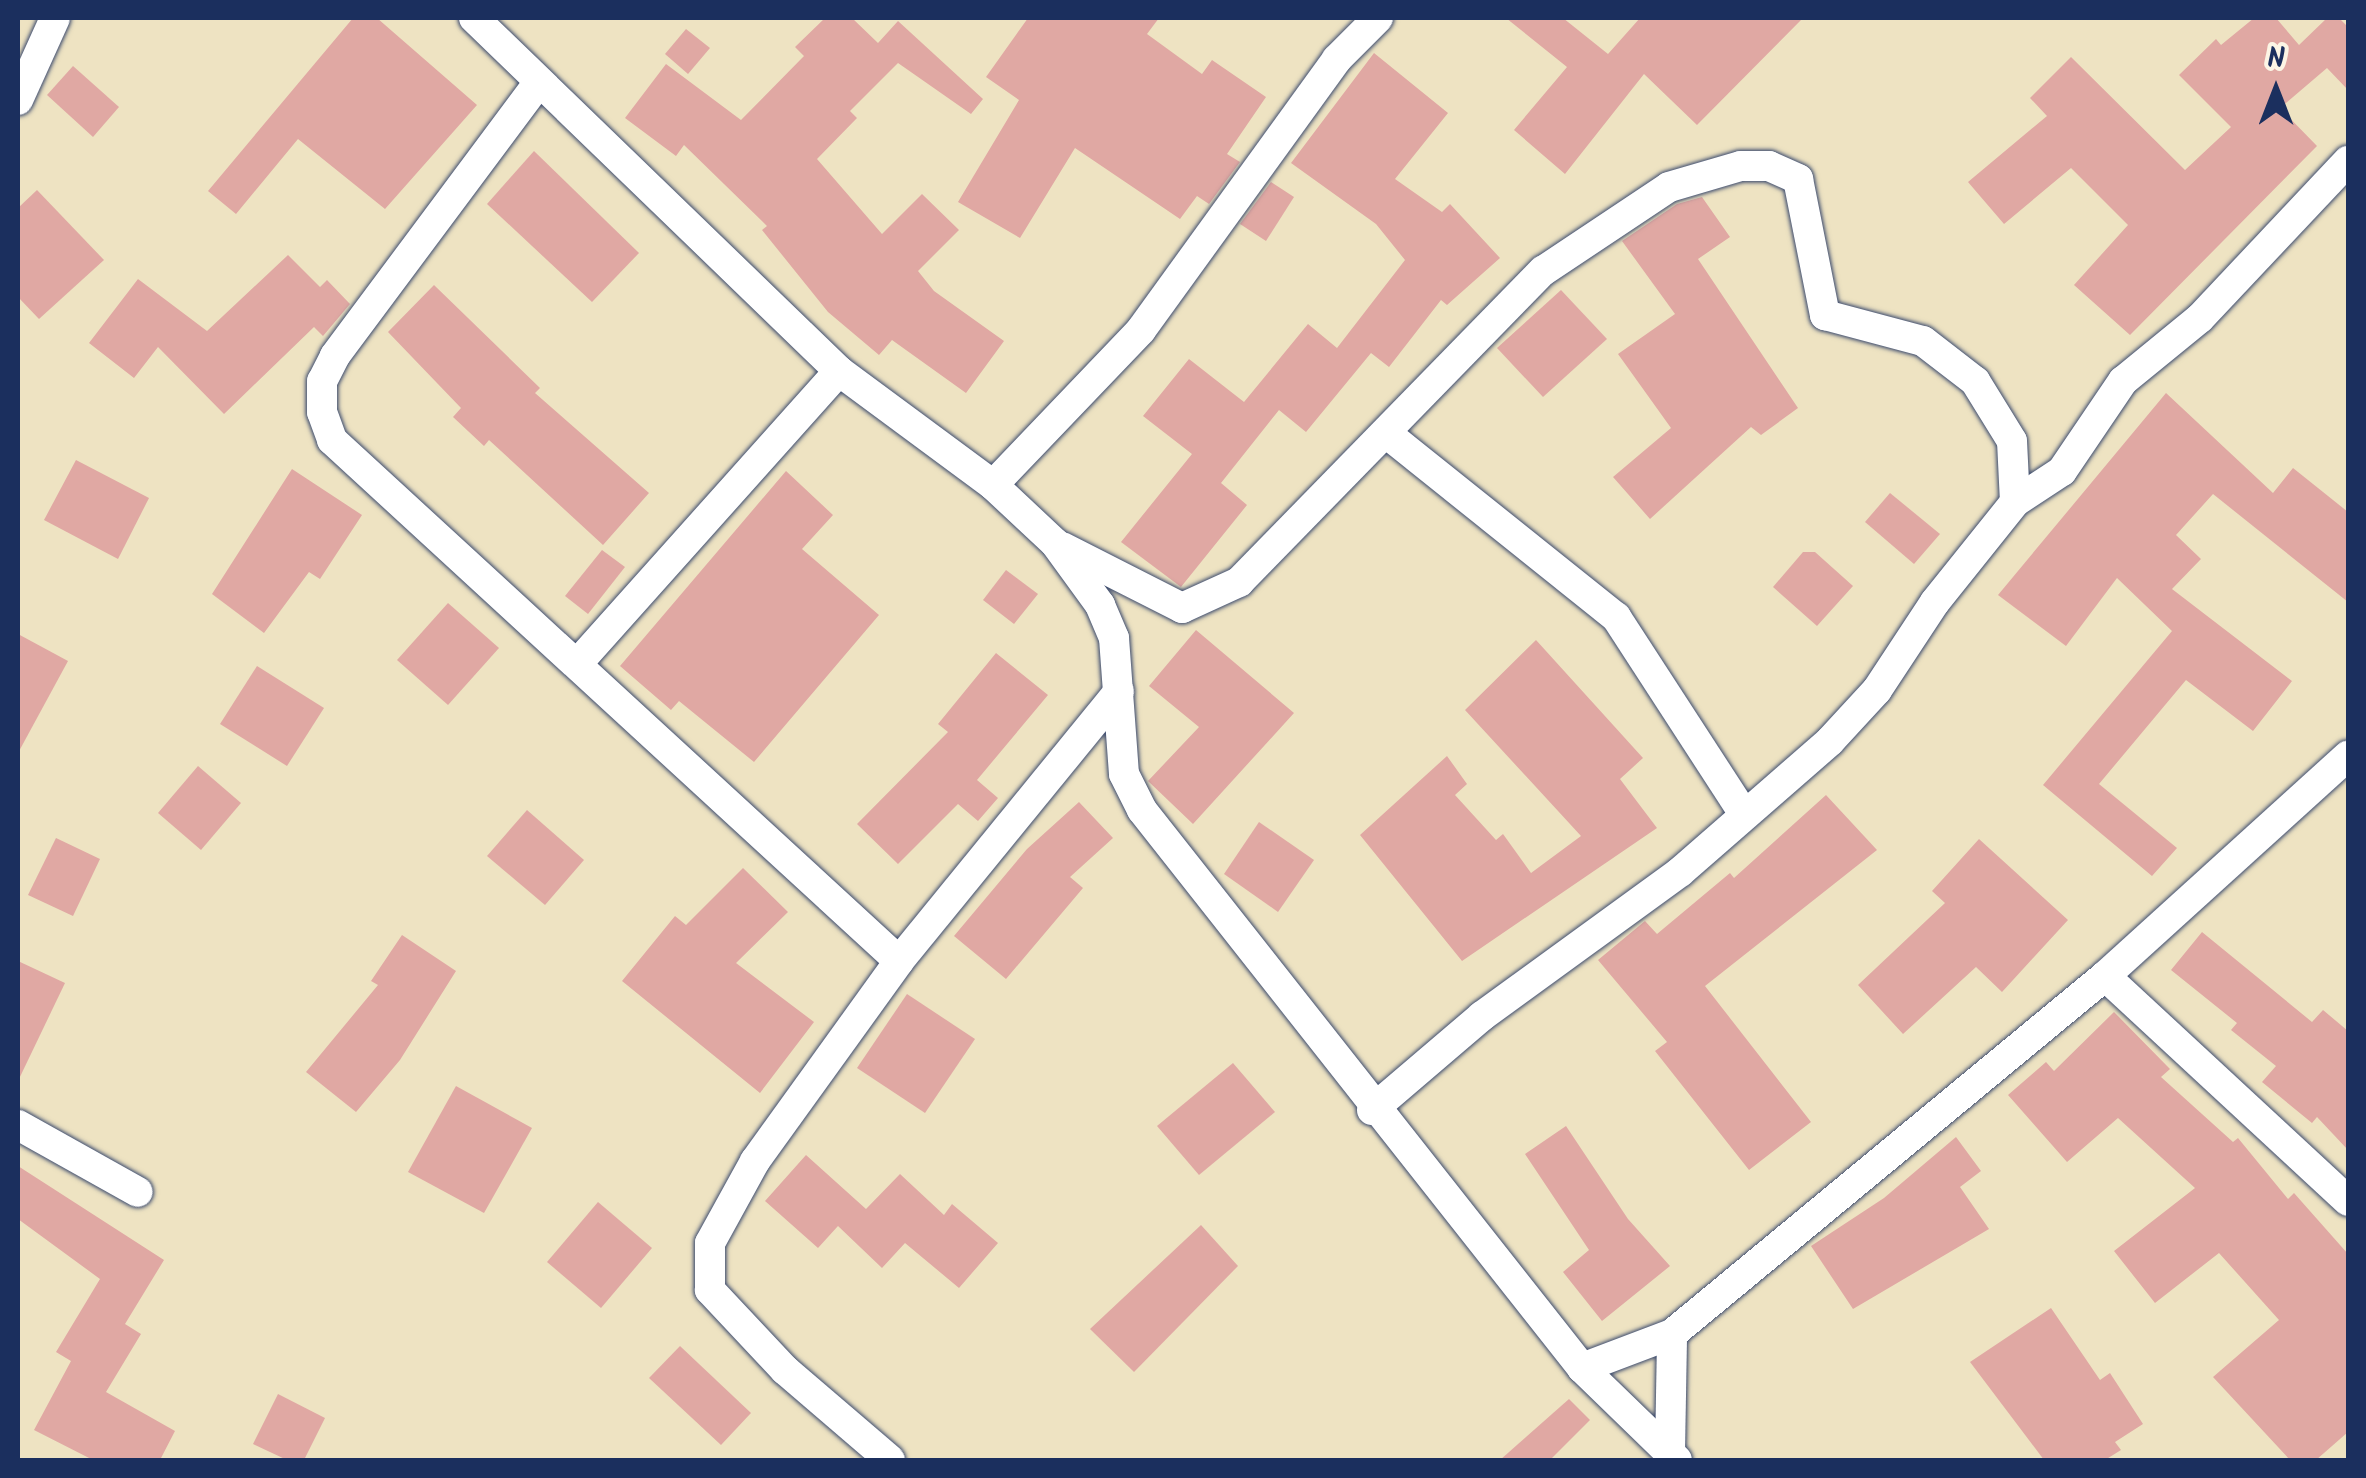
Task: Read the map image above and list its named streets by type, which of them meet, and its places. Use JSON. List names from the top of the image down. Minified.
{"north":"top"}
